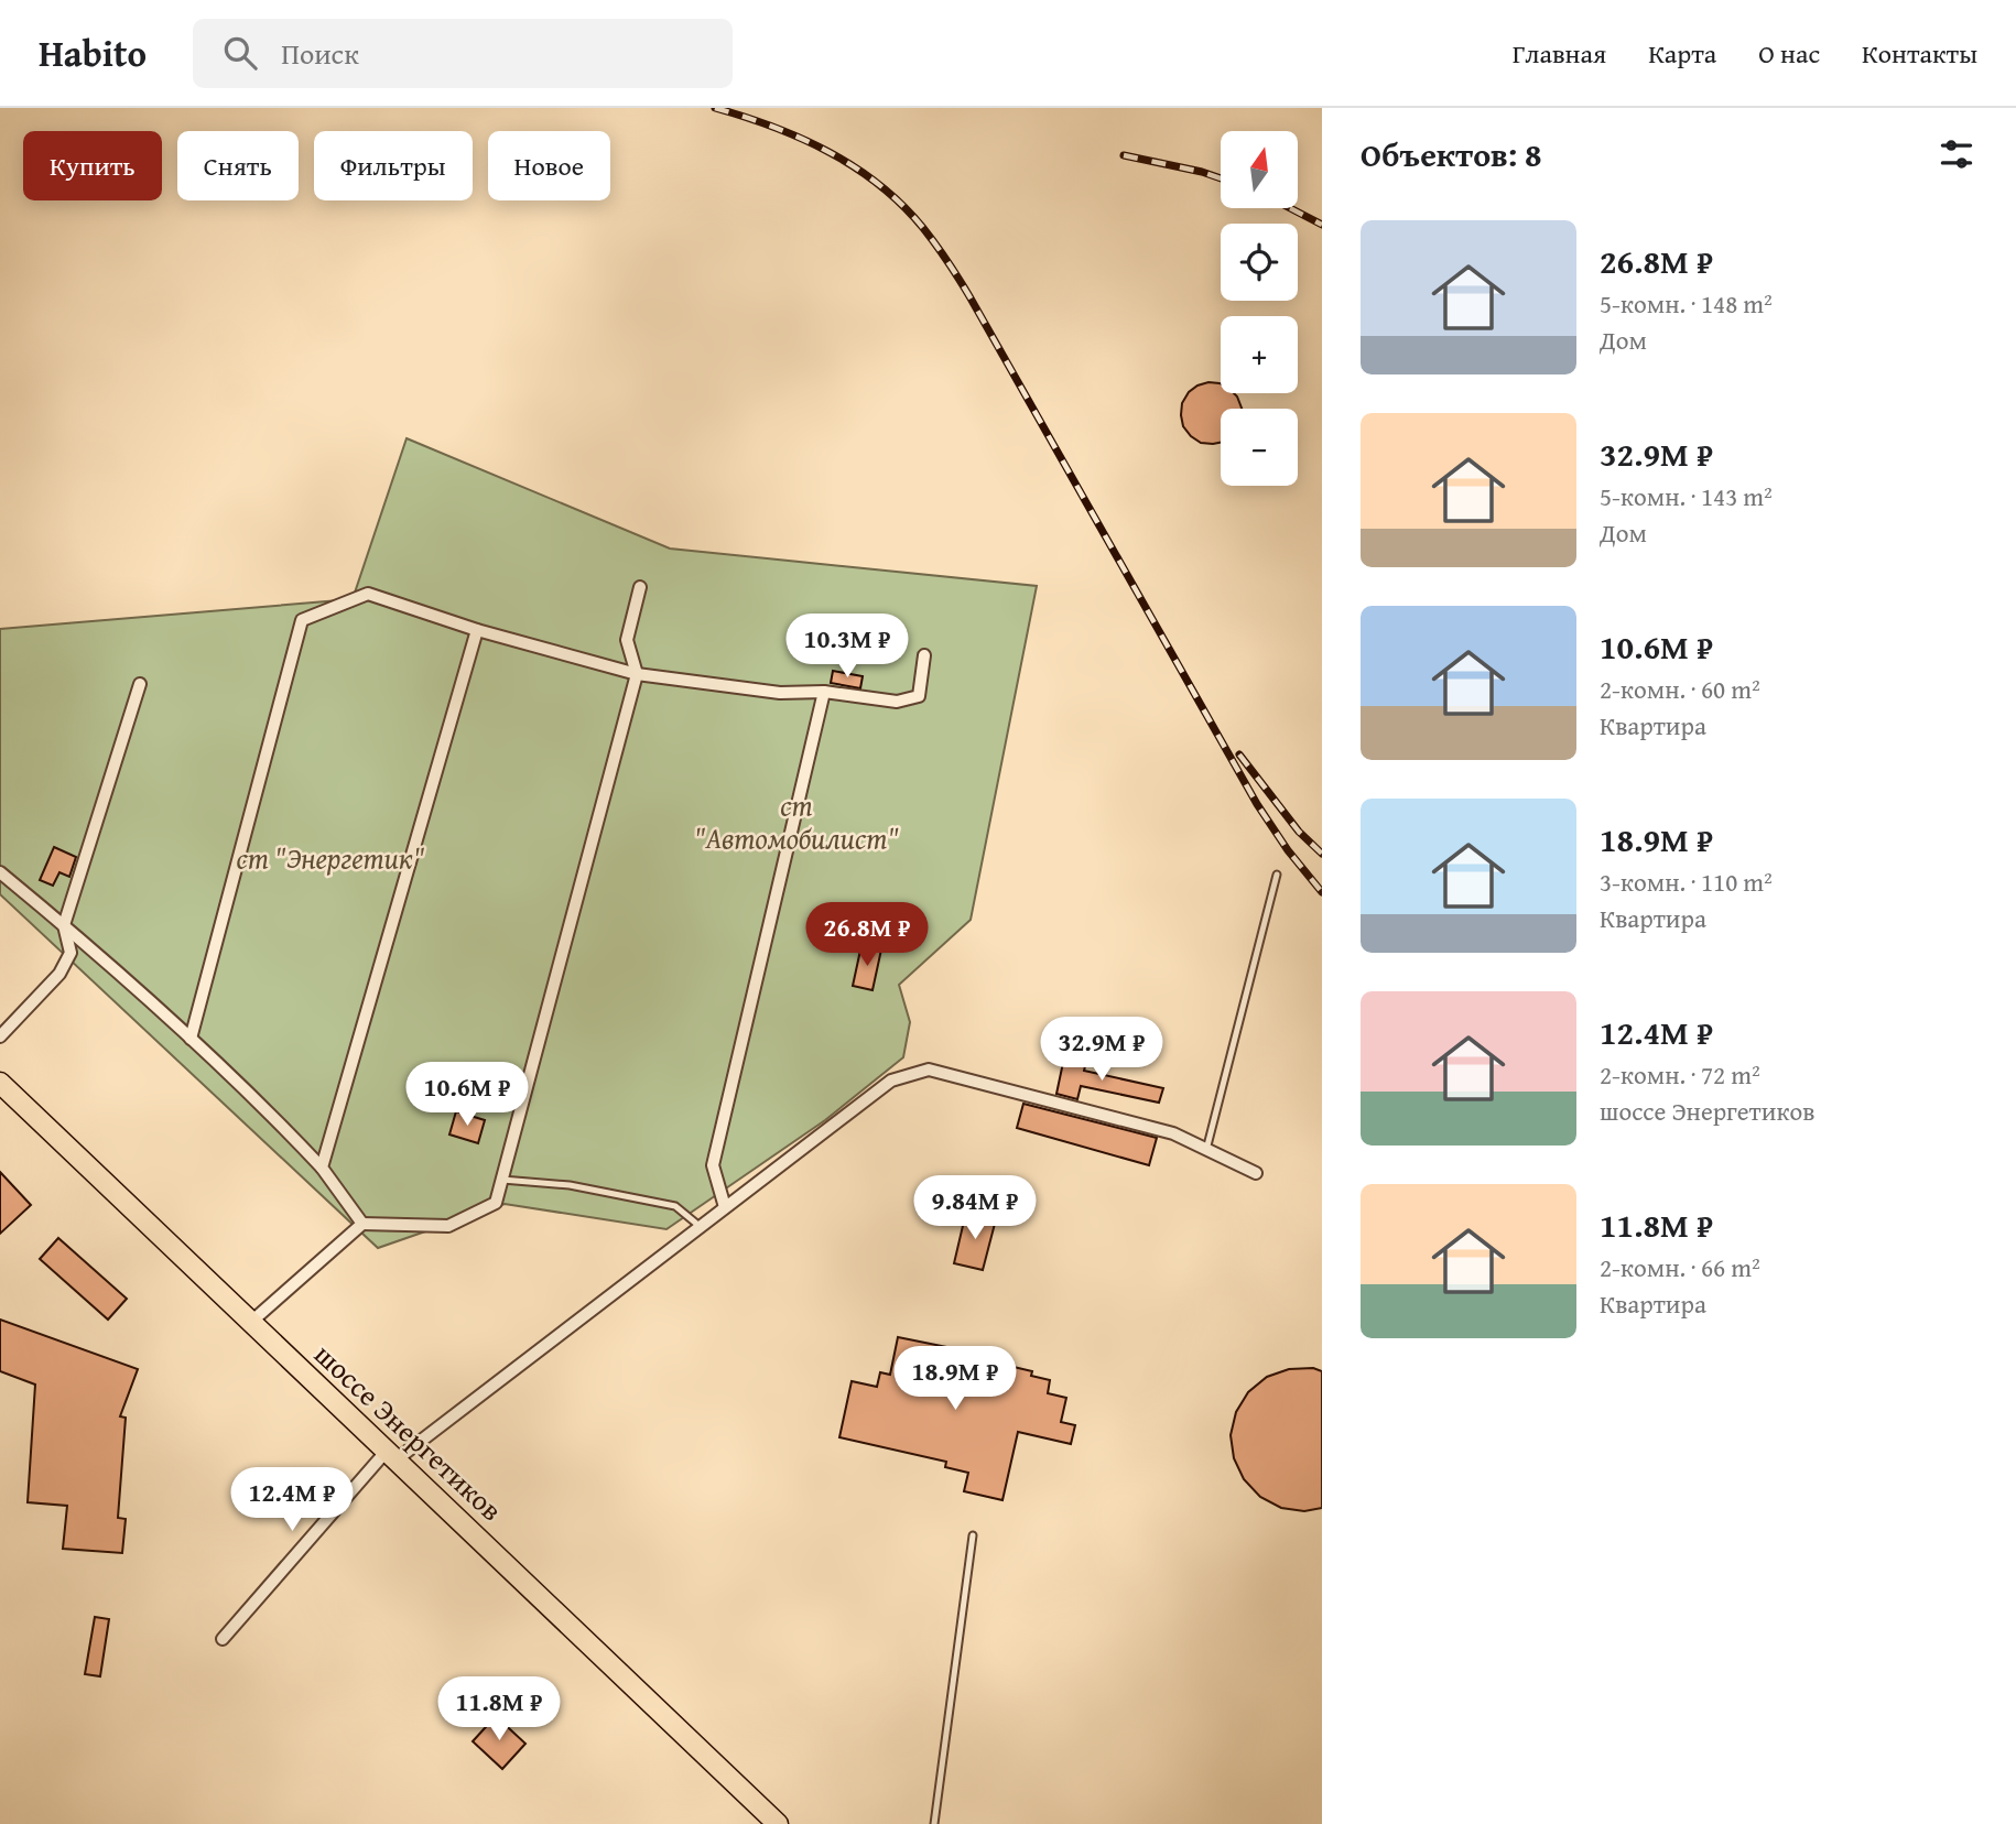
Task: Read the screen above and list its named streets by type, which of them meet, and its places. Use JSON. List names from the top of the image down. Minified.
{"streets":{"main road":["шоссе Энергетиков"]},"parks":["ст \"Автомобилист\"","ст \"Энергетик\""],"north":"top","page":{"header":"Habito","search":"Поиск","nav":["Главная","Карта","О нас","Контакты"],"heading":"Объектов: 8","map_buttons":["+","−"],"chip":["Купить","Снять","Фильтры","Новое"],"list":[{"name":"26.8M ₽","note":"5-комн. · 148 m² · Дом"},{"name":"32.9M ₽","note":"5-комн. · 143 m² · Дом"},{"name":"10.6M ₽","note":"2-комн. · 60 m² · Квартира"},{"name":"18.9M ₽","note":"3-комн. · 110 m² · Квартира"},{"name":"12.4M ₽","note":"2-комн. · 72 m² · шоссе Энергетиков"},{"name":"11.8M ₽","note":"2-комн. · 66 m² · Квартира"}],"price":["10.3M ₽","26.8M ₽","32.9M ₽","10.6M ₽","9.84M ₽","18.9M ₽","12.4M ₽","11.8M ₽"]}}
